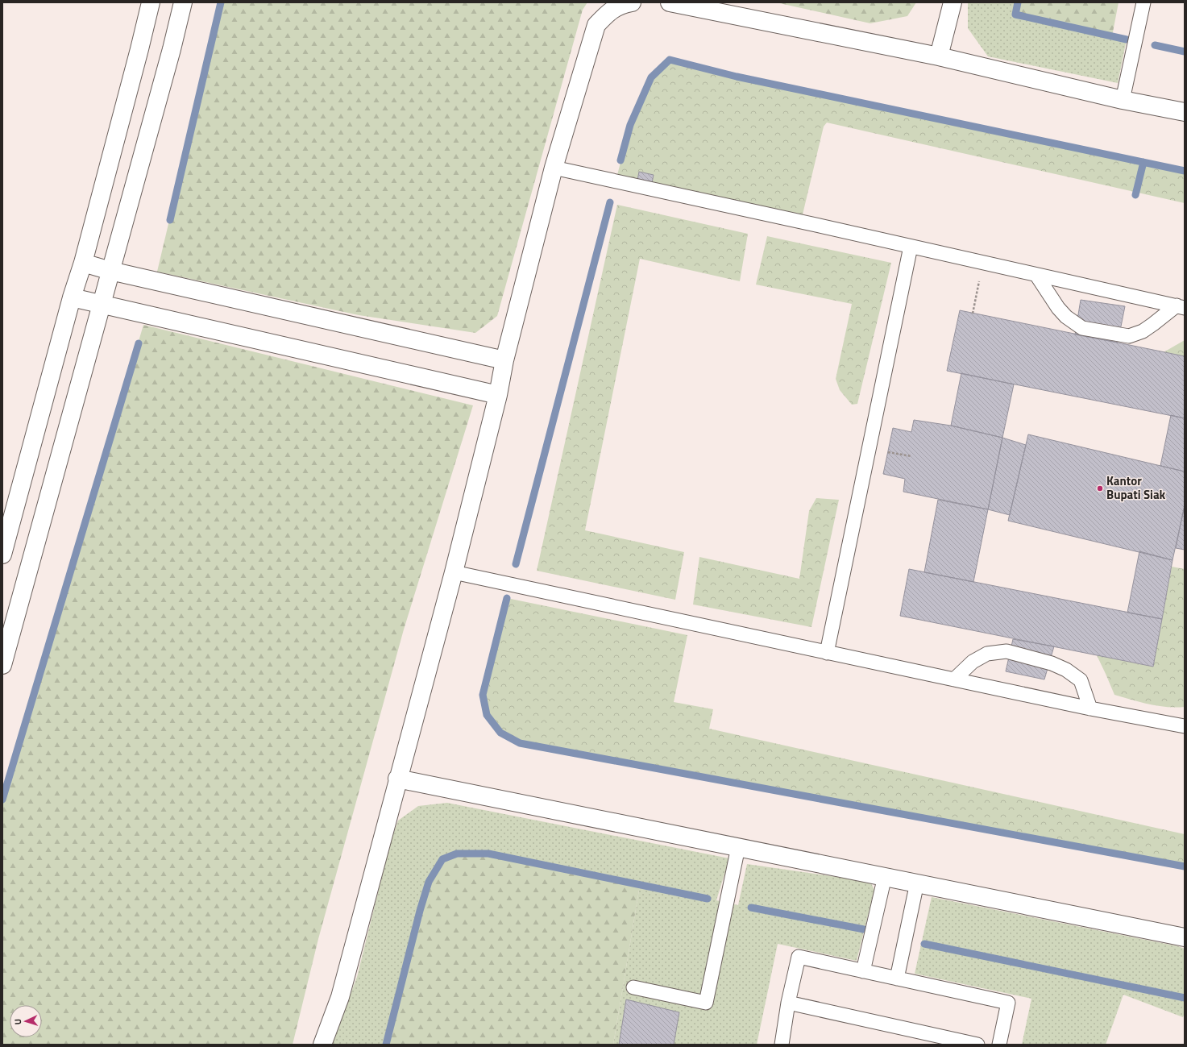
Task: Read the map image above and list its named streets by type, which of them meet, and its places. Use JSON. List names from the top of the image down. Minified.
{"places":["Kantor Bupati Siak"],"north":"left"}
